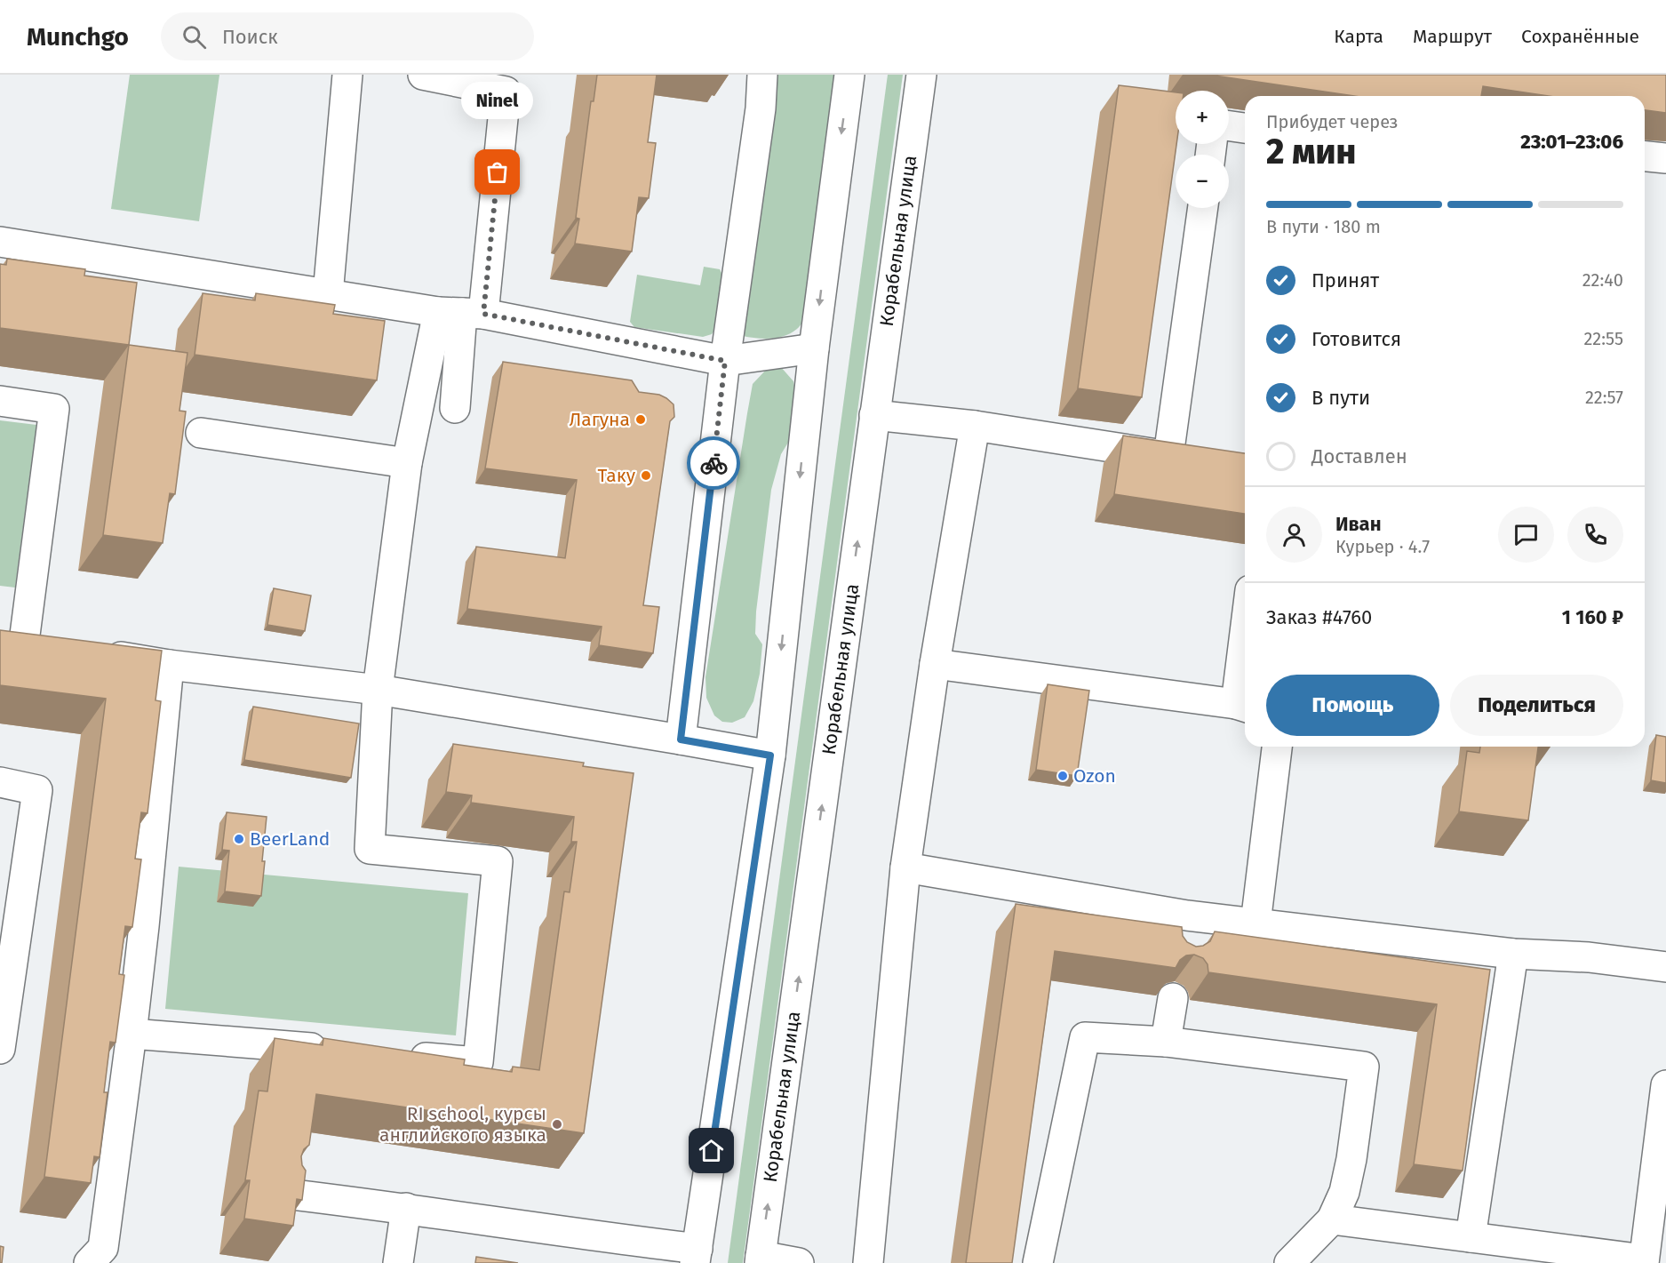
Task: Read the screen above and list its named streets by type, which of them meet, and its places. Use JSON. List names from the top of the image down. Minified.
{"streets":{"main road":["Корабельная улица"]},"places":["Ninel","Лагуна","Таку","Ozon","BeerLand","RI school, курсы английского языка"],"page":{"header":"Munchgo","search":"Поиск","nav":["Карта","Маршрут","Сохранённые"],"bubble":"Ninel","map_buttons":["+","−"],"heading":["2 мин","Прибудет через","23:01–23:06"],"panel":["Иван","Курьер · 4.7","Заказ #4760","1 160 ₽"],"bar":"В пути · 180 m","list":[["Принят","22:40"],["Готовится","22:55"],["В пути","22:57"],"Доставлен"],"buttons":["Помощь","Поделиться"]}}
